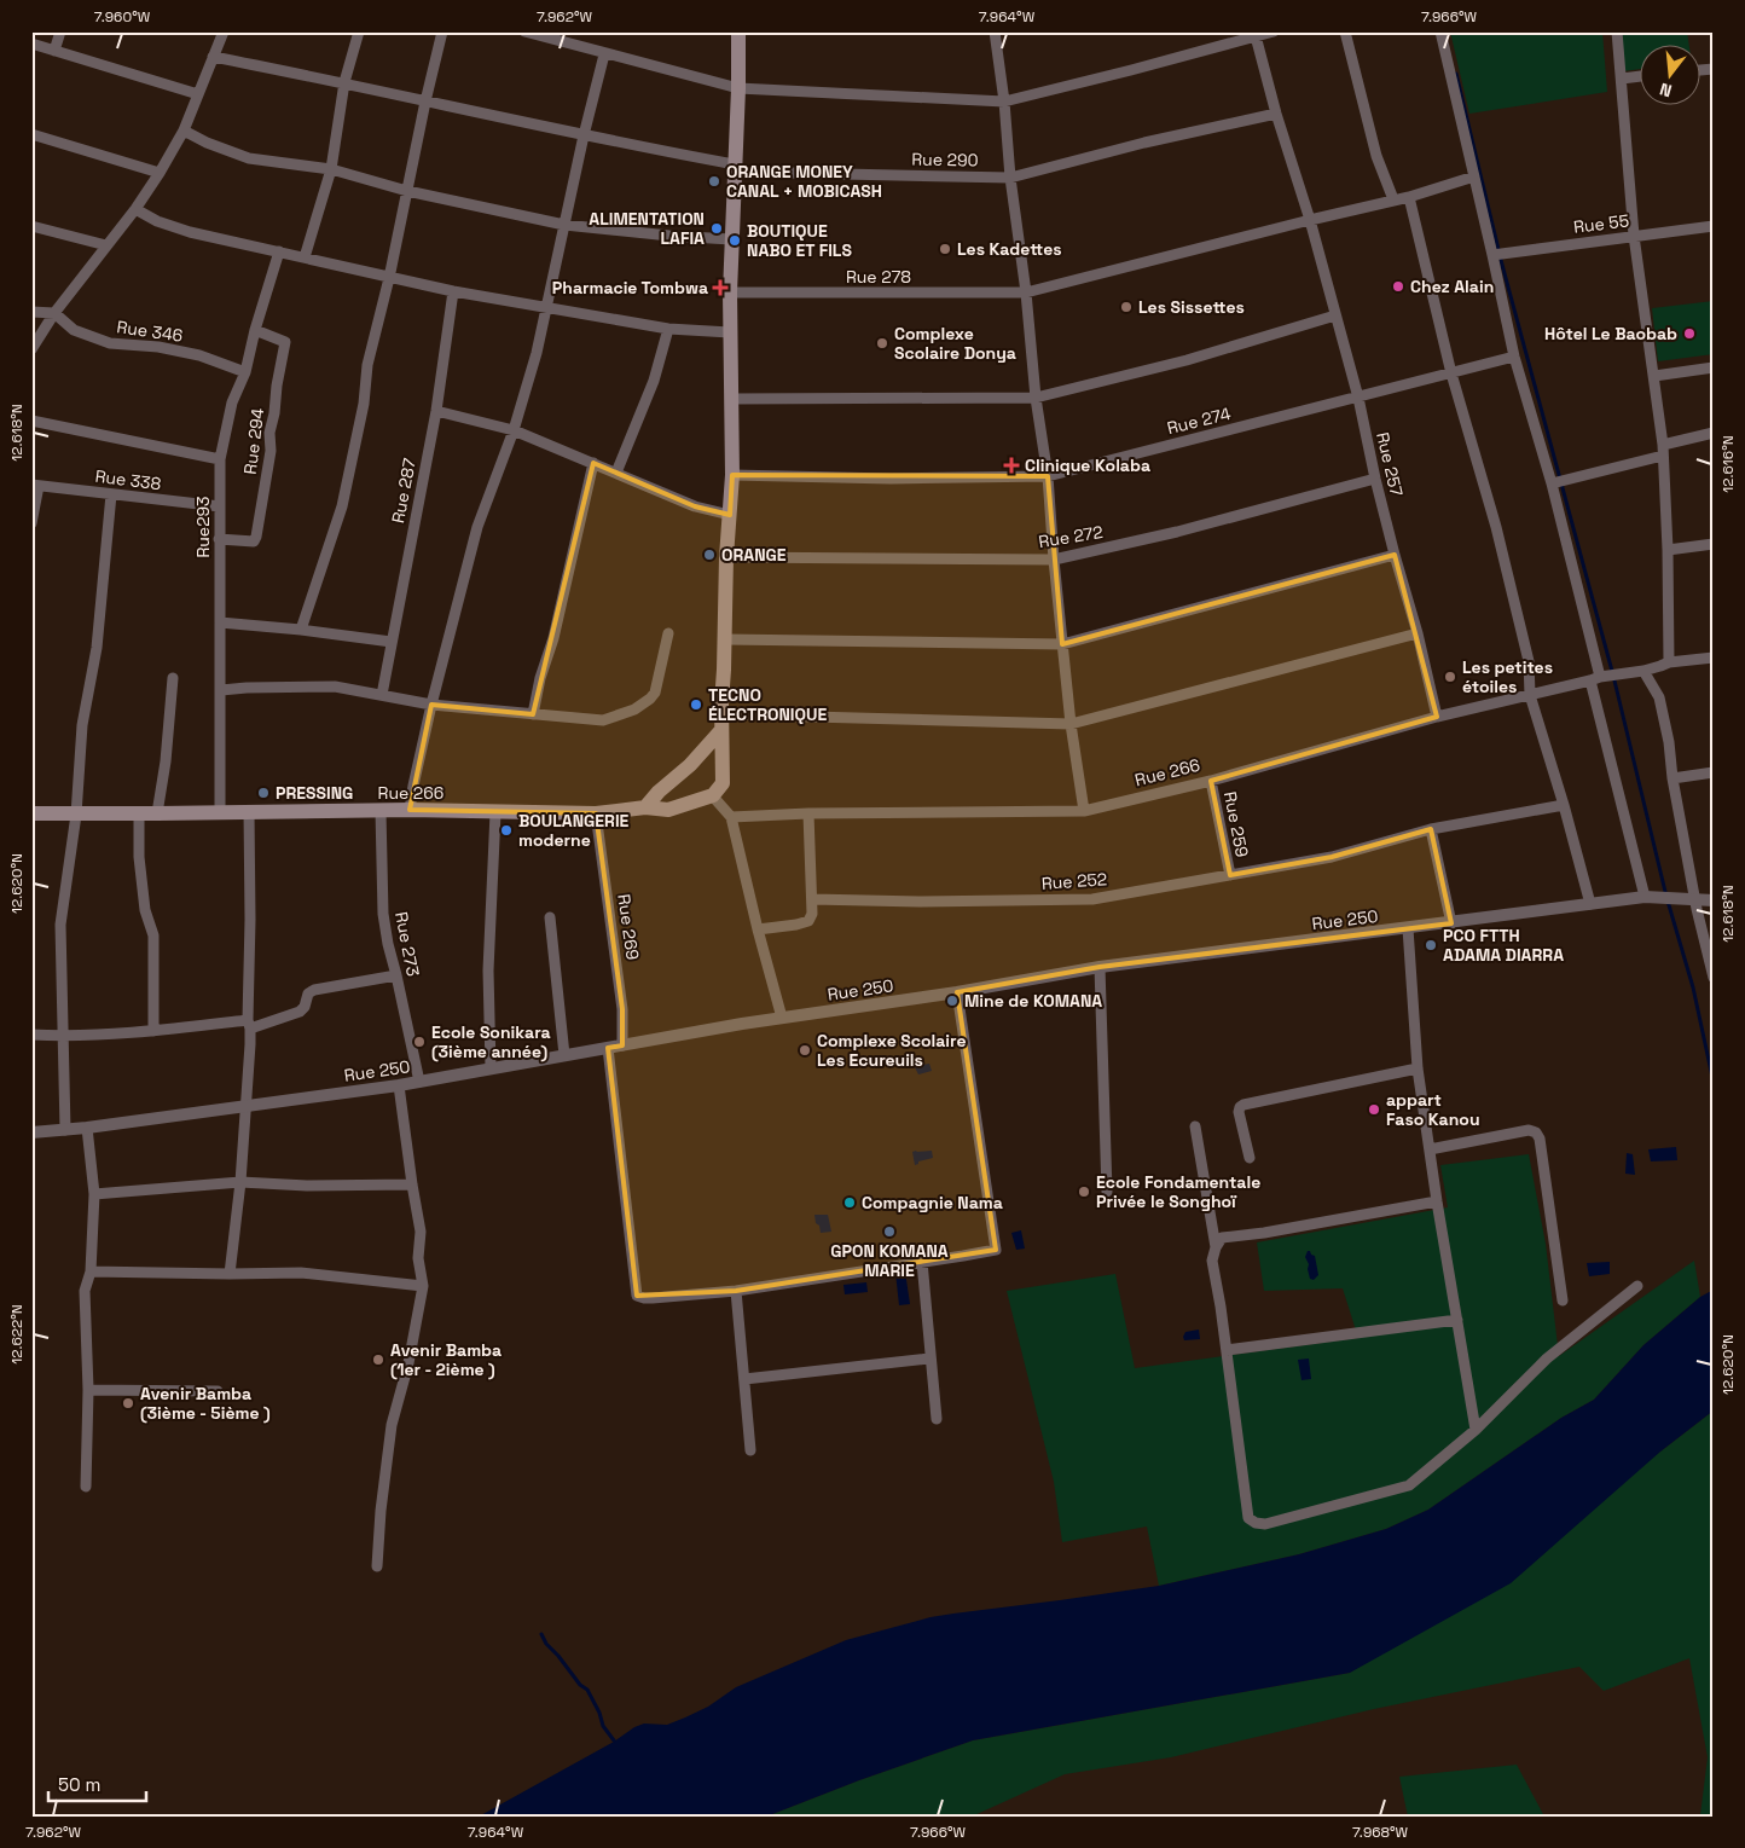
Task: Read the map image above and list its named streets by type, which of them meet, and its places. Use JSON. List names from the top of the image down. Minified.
{"streets":{"main road":["Rue 266"],"street":["Rue 290","Rue 55","Rue 278","Rue 346","Rue 274","Rue 294","Rue 257","Rue 338","Rue 287","Rue293","Rue 272","Rue 259","Rue 252","Rue 250","Rue 269","Rue 273"]},"crossings":[["Rue 290","Rue 257"],["Rue 278","Rue 257"],["Rue 346","Rue293"],["Rue 274","Rue 257"],["Rue 294","Rue293"],["Rue 257","Rue 272"],["Rue 257","Rue 266"],["Rue 338","Rue293"],["Rue293","Rue 266"],["Rue 266","Rue 259"],["Rue 266","Rue 269"],["Rue 266","Rue 273"],["Rue 259","Rue 252"],["Rue 250","Rue 269"],["Rue 250","Rue 273"]],"places":{"other":["ORANGE MONEY CANAL + MOBICASH","ALIMENTATION LAFIA","BOUTIQUE NABO ET FILS","Les Kadettes","Chez Alain","Les Sissettes","Hôtel Le Baobab","Complexe Scolaire Donya","ORANGE","Les petites étoiles","TECNO ÉLECTRONIQUE","PRESSING","BOULANGERIE moderne","PCO FTTH ADAMA DIARRA","Mine de KOMANA","Ecole Sonikara (3ième année)","Complexe Scolaire Les Ecureuils","appart Faso Kanou","Ecole Fondamentale Privée le Songhoï","Compagnie Nama","GPON KOMANA MARIE","Avenir Bamba (1er - 2ième )","Avenir Bamba (3ième - 5ième )"],"health":["Pharmacie Tombwa","Clinique Kolaba"]},"scale_bar":"50 m","north":"bottom","coordinates":["7.960°W","7.962°W","7.964°W","7.966°W","12.618°N","12.616°N","12.620°N","12.622°N","7.968°W"]}
